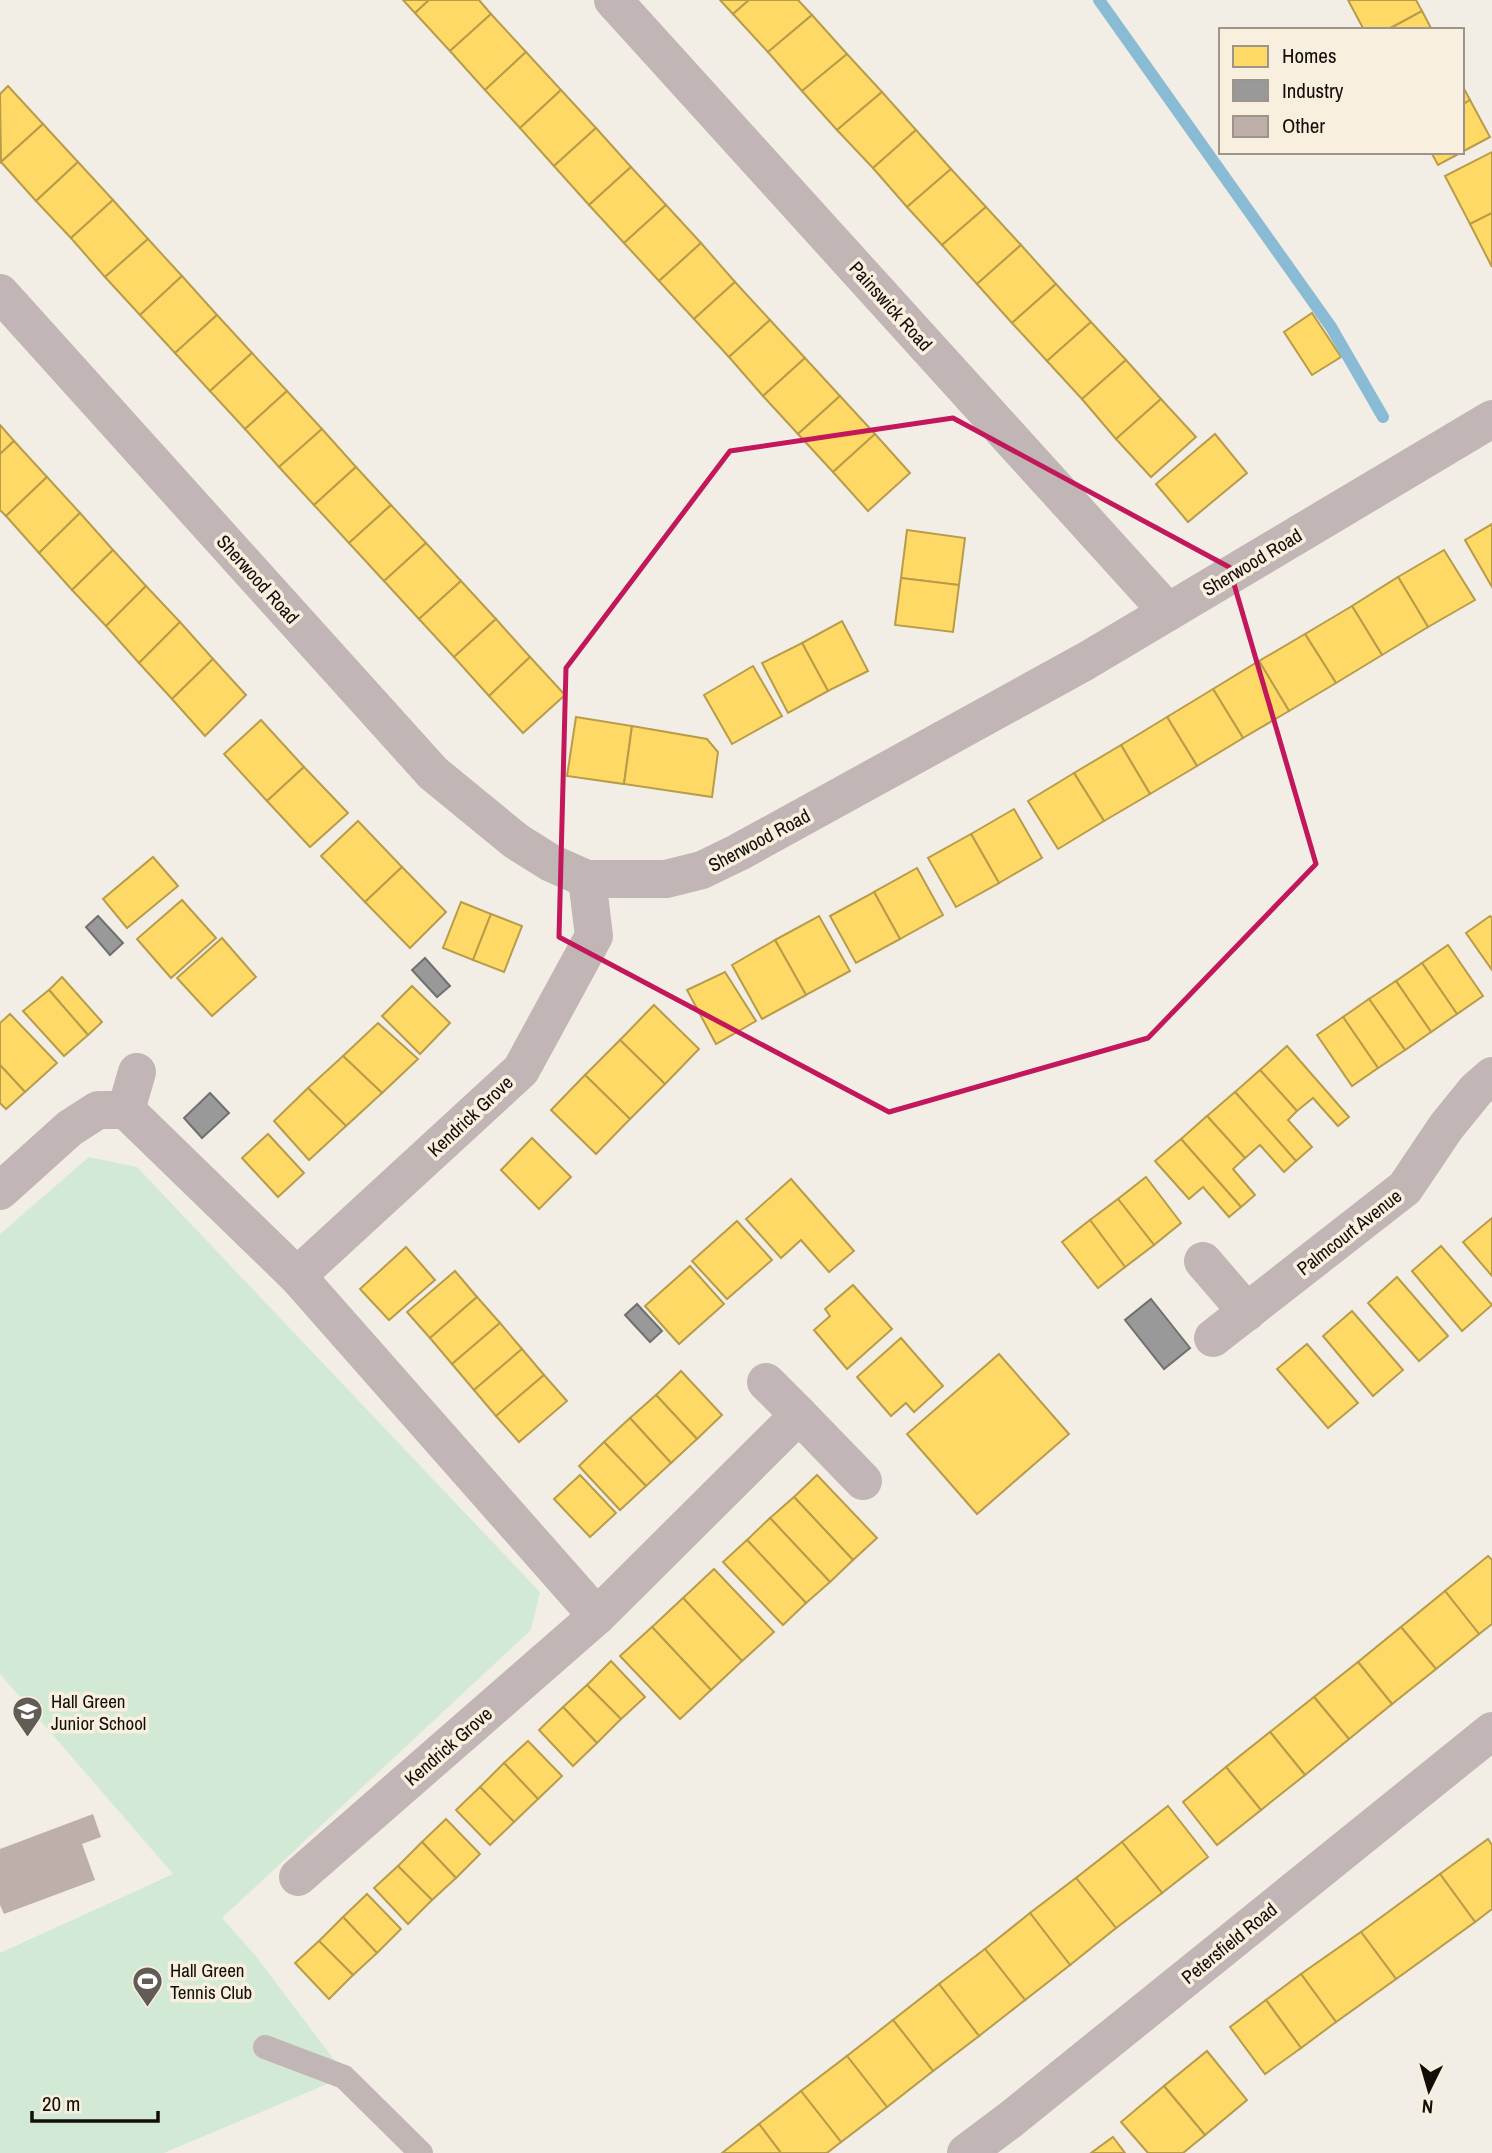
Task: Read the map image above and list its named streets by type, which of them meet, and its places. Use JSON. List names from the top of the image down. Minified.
{"streets":{"street":["Painswick Road","Sherwood Road","Kendrick Grove","Palmcourt Avenue","Petersfield Road"]},"crossings":[["Painswick Road","Sherwood Road"],["Sherwood Road","Kendrick Grove"]],"places":{"school or university":["Hall Green Junior School"],"sports":["Hall Green Tennis Club"]},"legend":["Homes","Industry","Other"],"scale_bar":"20 m","north":"bottom"}
